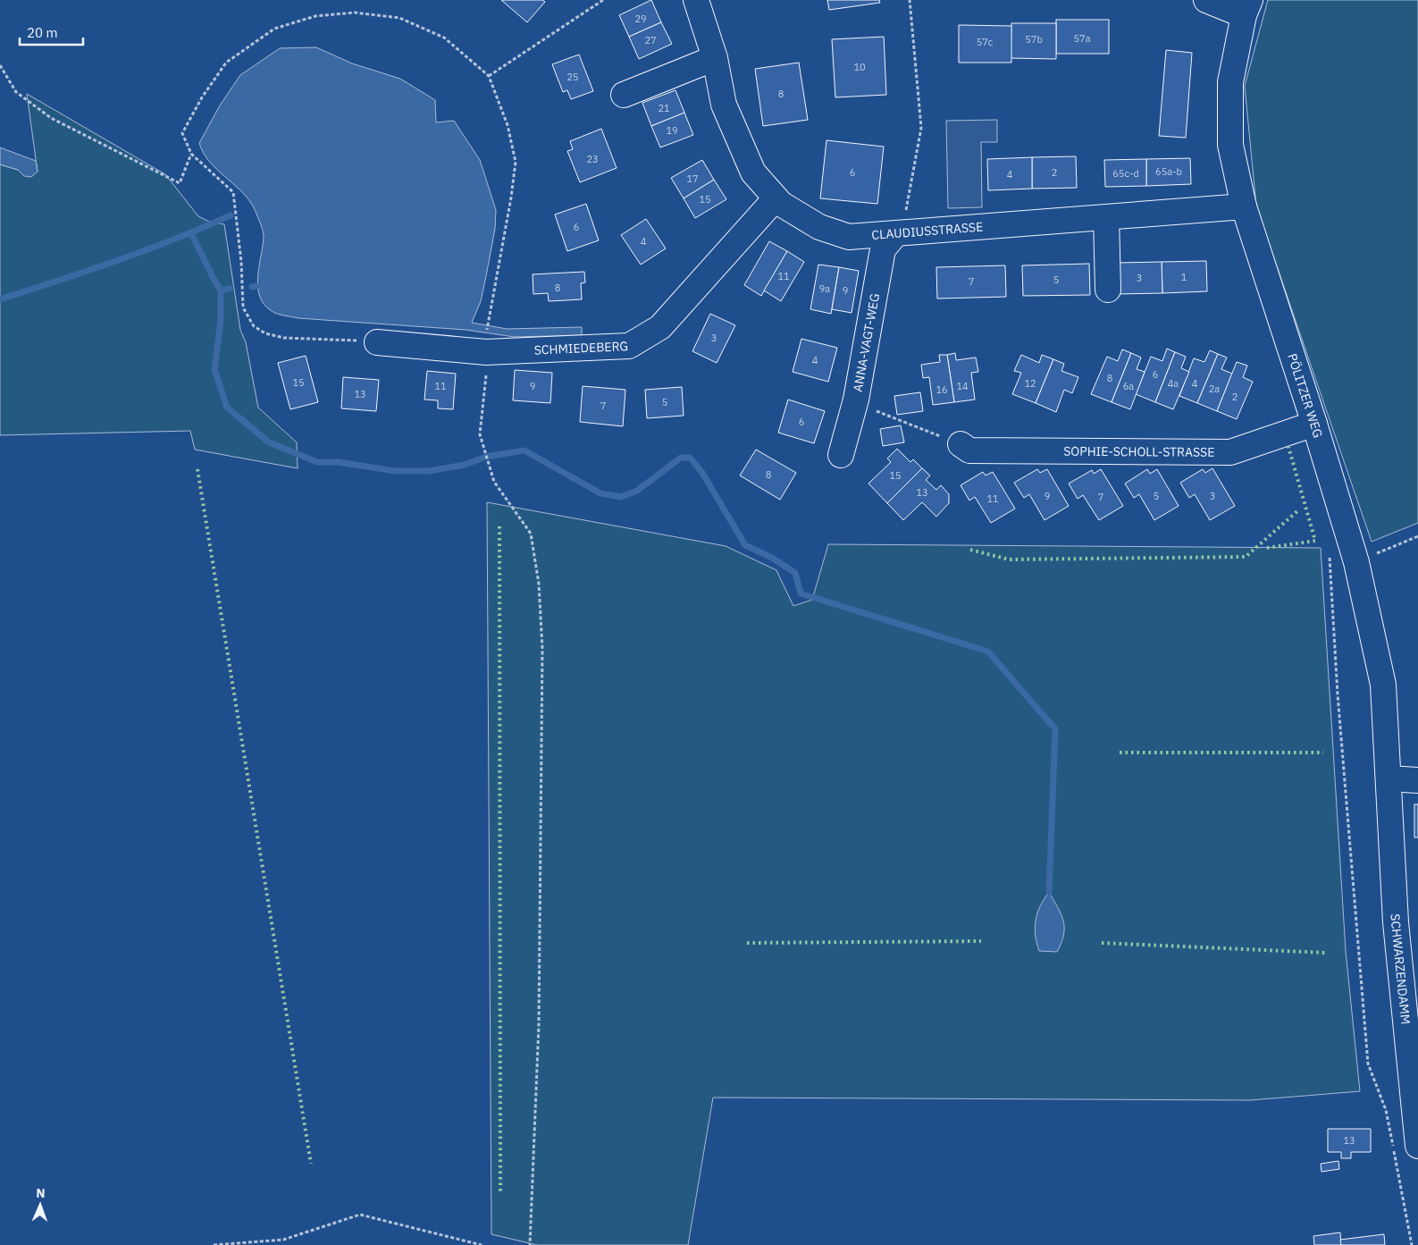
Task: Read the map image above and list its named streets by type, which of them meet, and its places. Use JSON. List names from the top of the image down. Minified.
{"streets":{"street":["CLAUDIUSSTRASSE","ANNA-VAGT-WEG","SCHMIEDEBERG","PÖLITZER WEG","SOPHIE-SCHOLL-STRASSE","SCHWARZENDAMM"]},"crossings":[["CLAUDIUSSTRASSE","ANNA-VAGT-WEG"],["CLAUDIUSSTRASSE","SCHMIEDEBERG"],["CLAUDIUSSTRASSE","PÖLITZER WEG"],["PÖLITZER WEG","SOPHIE-SCHOLL-STRASSE"],["PÖLITZER WEG","SCHWARZENDAMM"]],"house_numbers":["29","57a","57b","27","57c","10","25","8","21","19","23","65a-b","6","2","65c-d","4","17","15","6","4","11","1","3","5","7","8","9a","9","3","4","6","8","15","12","4a","4","11","9","14","6a","2a","16","13","2","5","7","6","8","15","13","9","5","3","7","11","13"],"scale_bar":"20 m","north":"top"}
